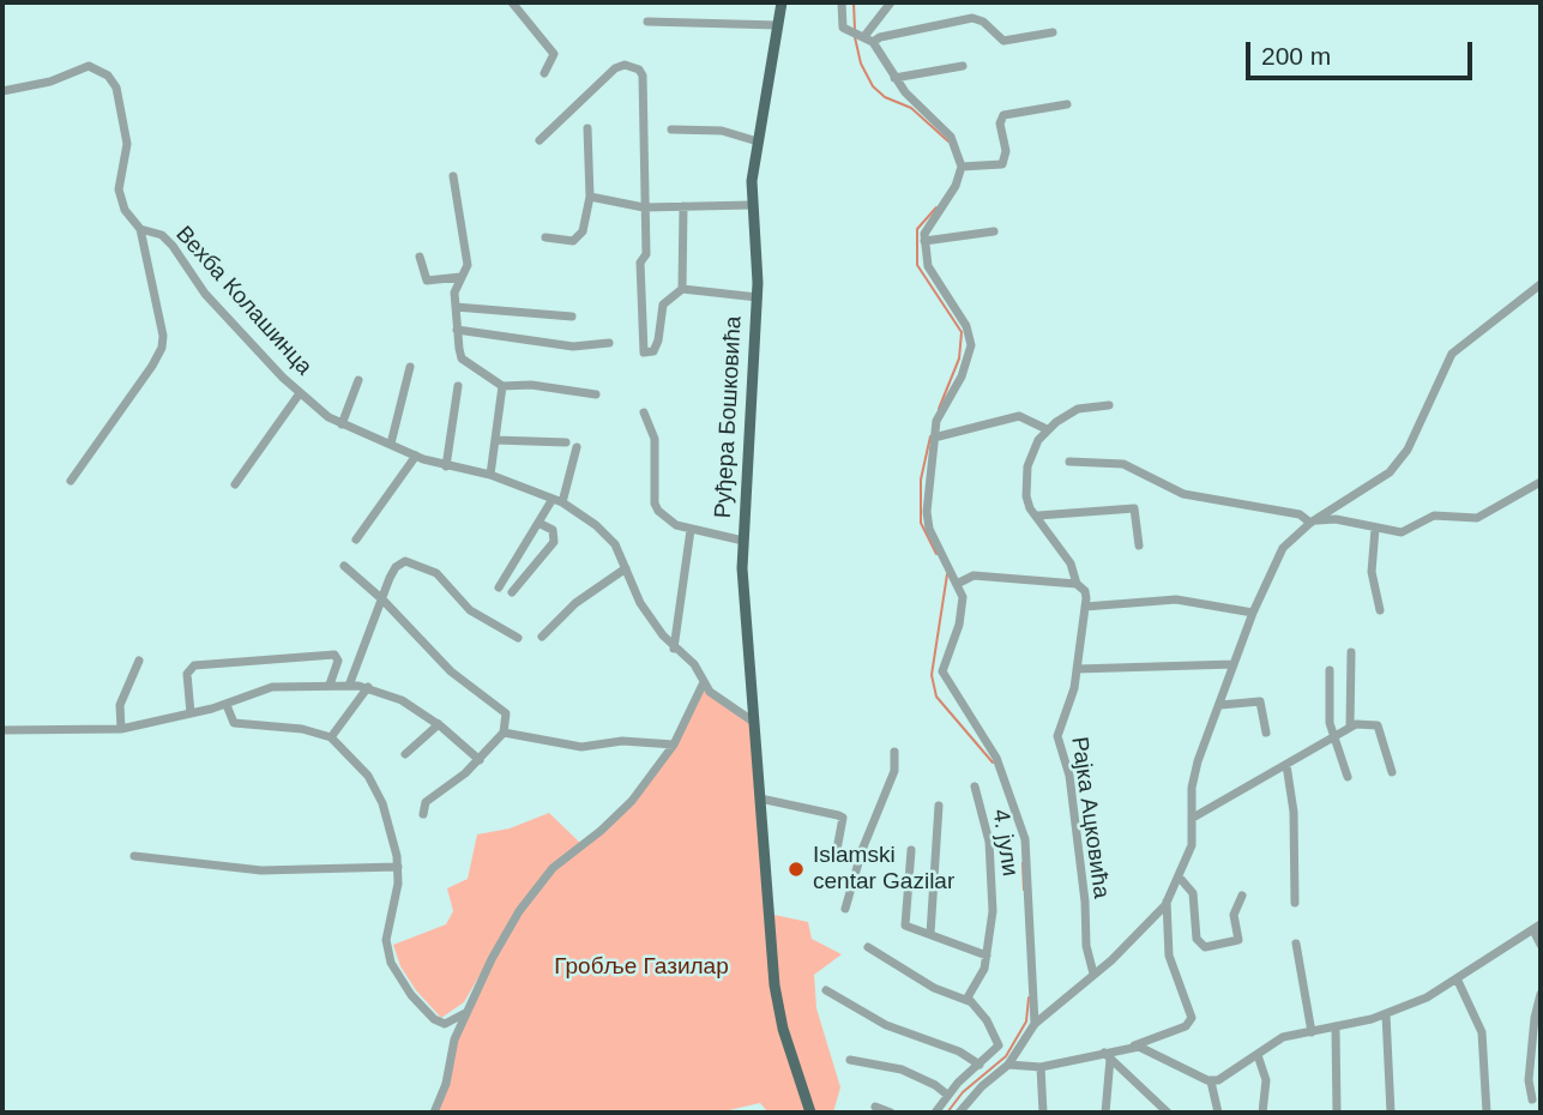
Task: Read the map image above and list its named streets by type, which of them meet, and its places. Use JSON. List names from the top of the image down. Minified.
{"streets":{"main road":["Руђера Бошковића"],"street":["Вехба Колашинца","Рајка Ацковића","4. јули"]},"parks":["Гробље Газилар"],"places":["Islamski centar Gazilar"],"scale_bar":"200 m"}
